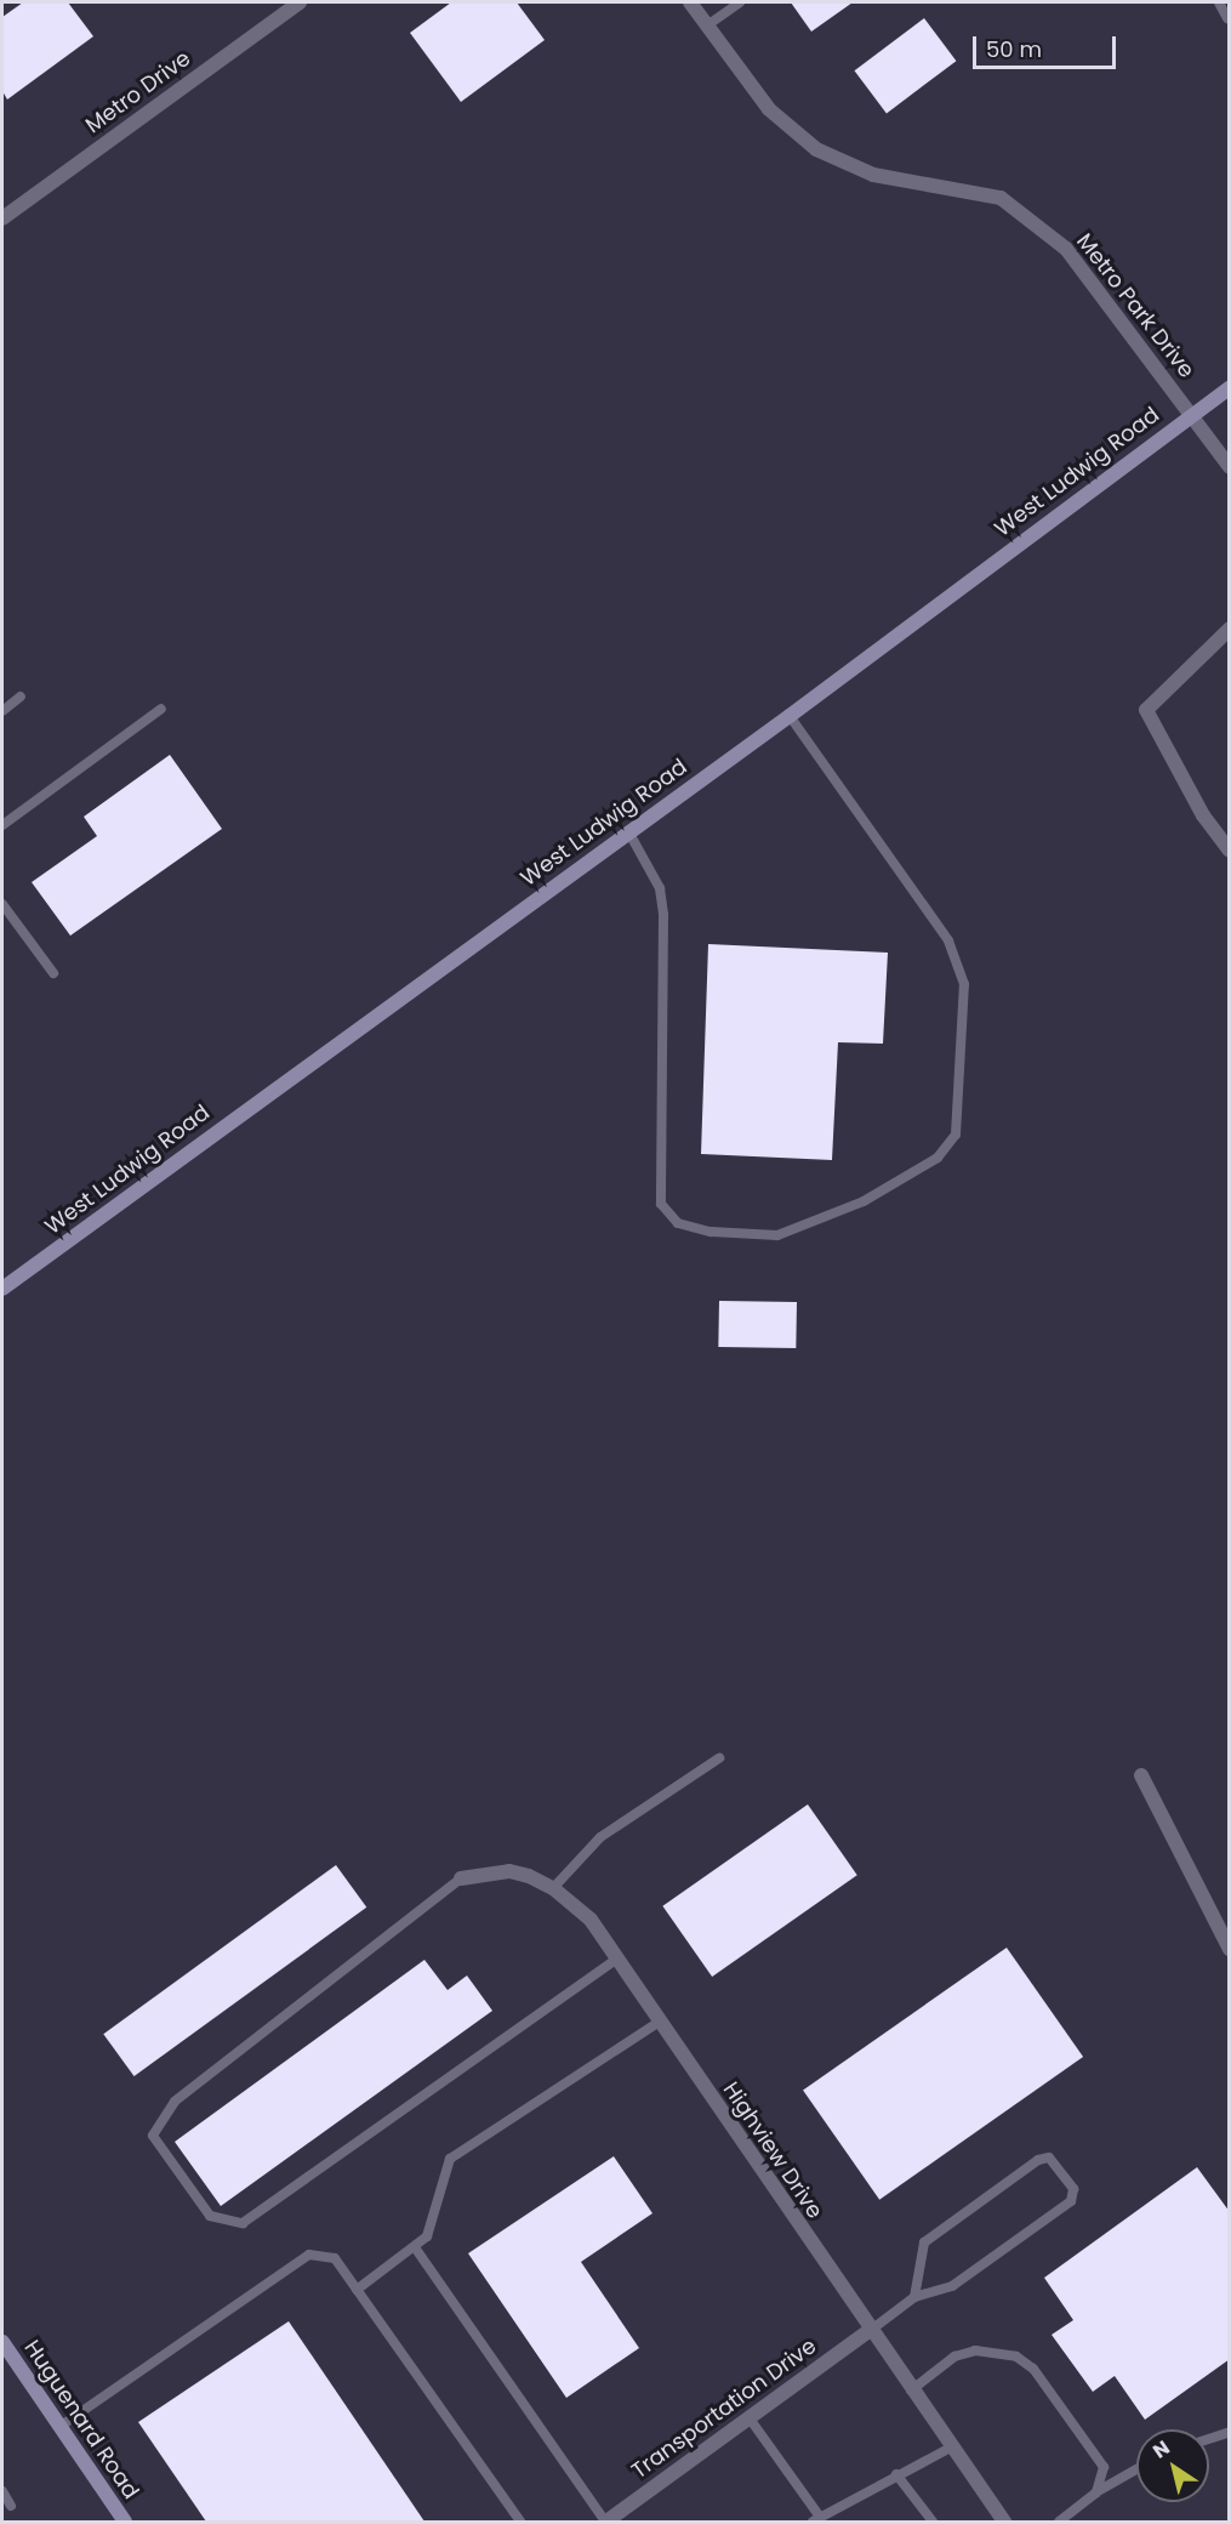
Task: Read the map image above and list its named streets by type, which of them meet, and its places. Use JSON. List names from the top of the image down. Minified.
{"streets":{"main road":["West Ludwig Road","Huguenard Road"],"street":["Metro Drive","Metro Park Drive","Highview Drive","Transportation Drive"]},"crossings":[["Metro Park Drive","West Ludwig Road"],["Highview Drive","Transportation Drive"]],"scale_bar":"50 m","north":"top left"}
